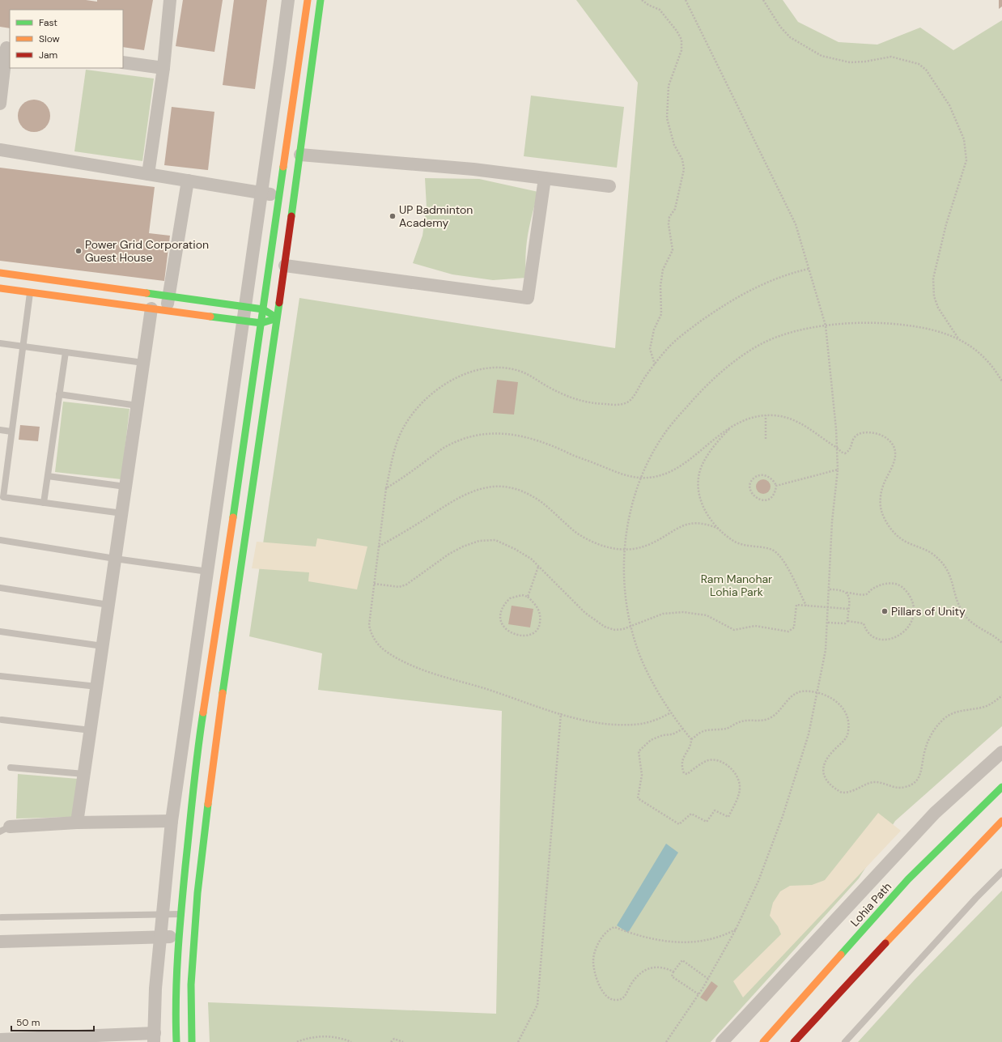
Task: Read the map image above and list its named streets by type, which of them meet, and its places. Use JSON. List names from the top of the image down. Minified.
{"streets":{"street":["Lohia Path"]},"parks":["Ram Manohar Lohia Park"],"places":["UP Badminton Academy","Power Grid Corporation Guest House","Pillars of Unity"],"legend":["Fast","Slow","Jam"],"scale_bar":"50 m"}
